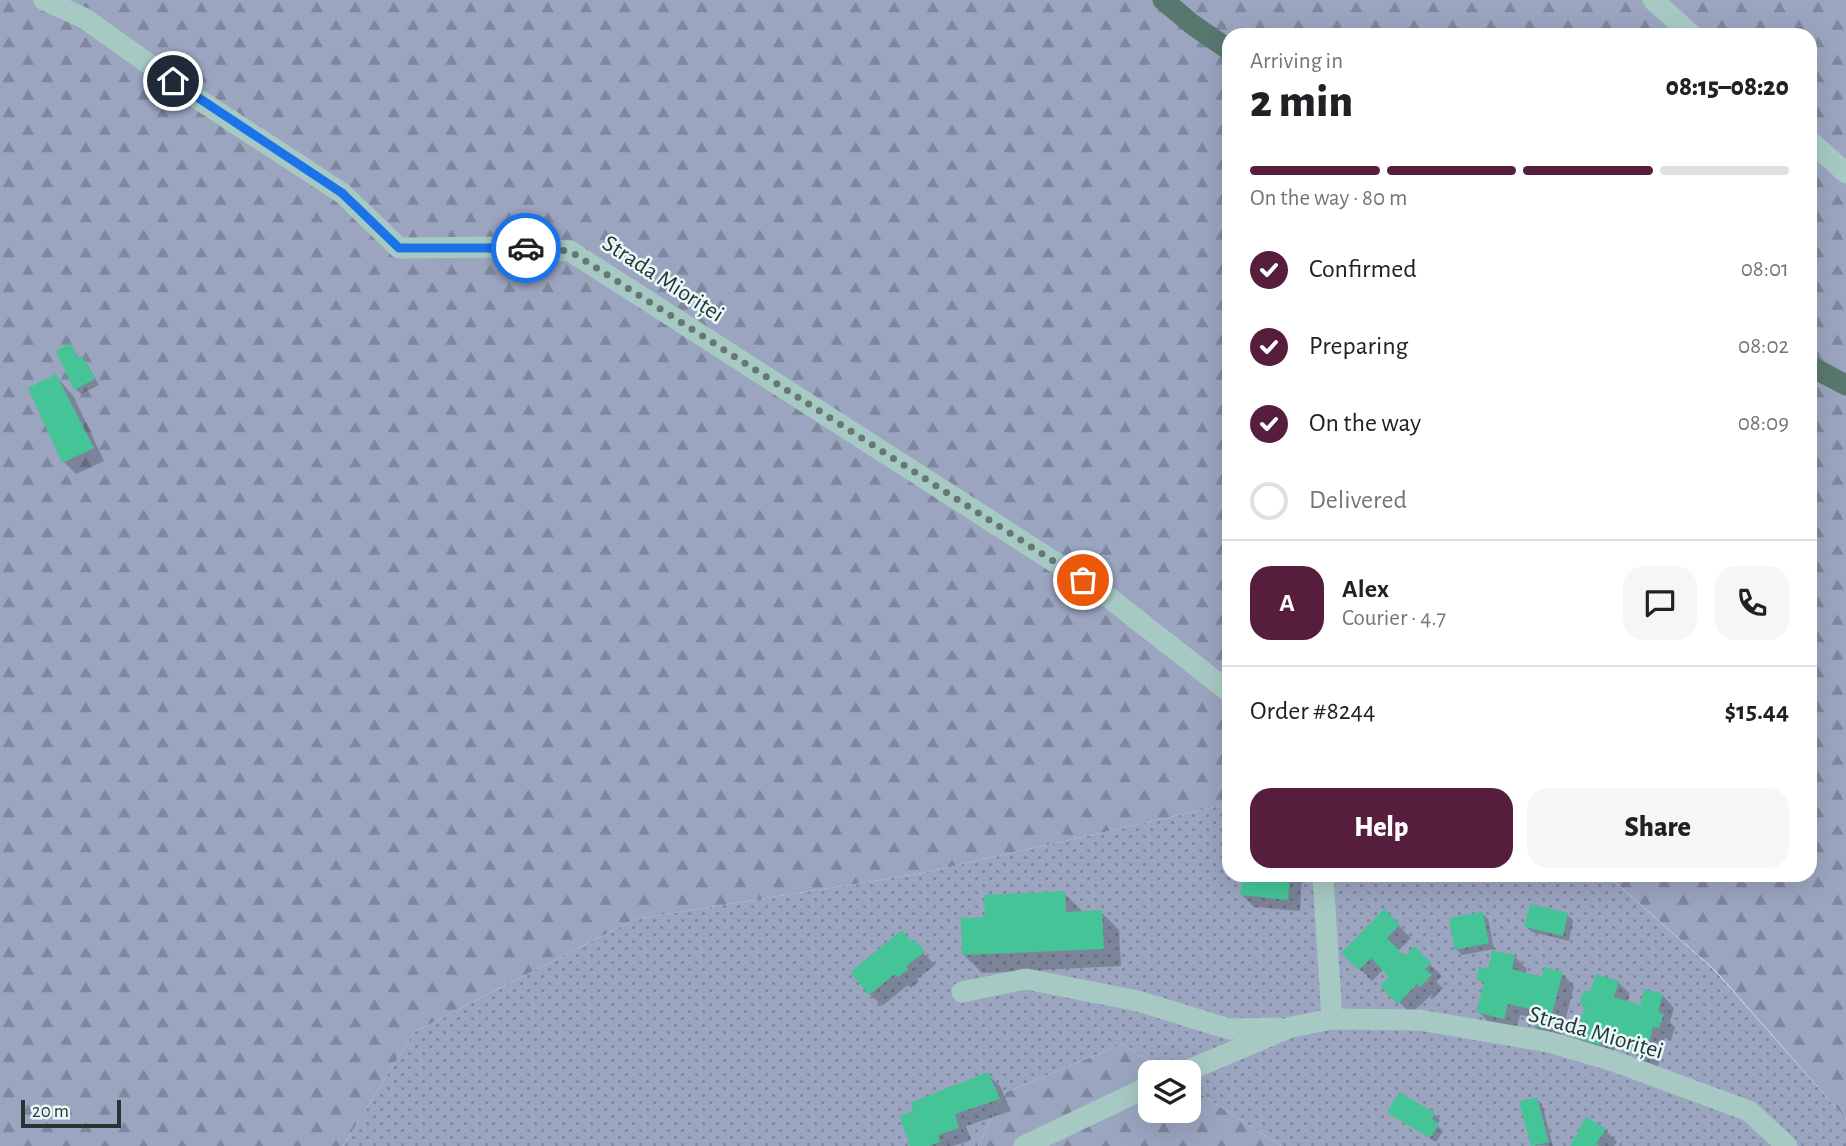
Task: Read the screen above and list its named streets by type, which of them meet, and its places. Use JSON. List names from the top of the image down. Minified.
{"streets":{"street":["Strada Mioriței"]},"scale_bar":"20 m","page":{"heading":["2 min","Arriving in","08:15–08:20"],"panel":["Alex","Courier · 4.7","Order #8244","$15.44"],"bar":"On the way · 80 m","list":[["Confirmed","08:01"],["Preparing","08:02"],["On the way","08:09"],"Delivered"],"round":"A","buttons":["Help","Share"],"scale":"20 m"}}
